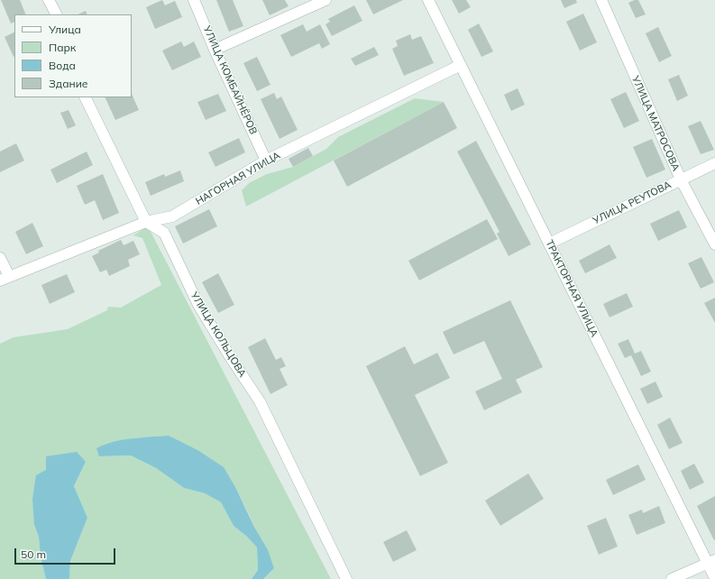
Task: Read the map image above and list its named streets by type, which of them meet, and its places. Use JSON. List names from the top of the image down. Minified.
{"streets":{"street":["УЛИЦА КОМБАЙНЁРОВ","УЛИЦА МАТРОСОВА","НАГОРНАЯ УЛИЦА","УЛИЦА РЕУТОВА","ТРАКТОРНАЯ УЛИЦА","УЛИЦА КОЛЬЦОВА"]},"crossings":[["УЛИЦА КОМБАЙНЁРОВ","НАГОРНАЯ УЛИЦА"],["УЛИЦА МАТРОСОВА","УЛИЦА РЕУТОВА"],["НАГОРНАЯ УЛИЦА","ТРАКТОРНАЯ УЛИЦА"],["НАГОРНАЯ УЛИЦА","УЛИЦА КОЛЬЦОВА"],["УЛИЦА РЕУТОВА","ТРАКТОРНАЯ УЛИЦА"]],"legend":["Улица","Парк","Вода","Здание"],"scale_bar":"50 m"}
